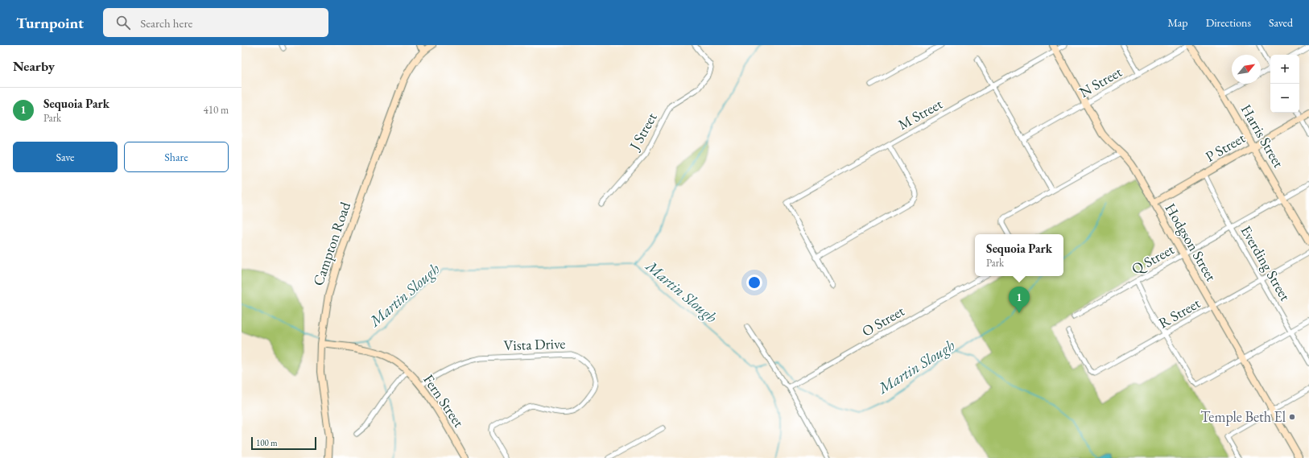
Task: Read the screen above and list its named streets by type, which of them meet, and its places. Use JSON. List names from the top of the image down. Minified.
{"streets":{"street":["N Street","M Street","J Street","Harris Street","P Street","Hodgson Street","Campton Road","Q Street","Everding Street","R Street","O Street","Vista Drive","Fern Street"]},"crossings":[["N Street","Harris Street"],["N Street","Hodgson Street"],["M Street","Hodgson Street"],["Harris Street","P Street"],["Harris Street","Q Street"],["P Street","Hodgson Street"],["P Street","Everding Street"],["Hodgson Street","Q Street"],["Hodgson Street","R Street"],["Campton Road","Fern Street"],["Q Street","Everding Street"],["Everding Street","R Street"],["Vista Drive","Fern Street"]],"water":["Martin Slough"],"places":["Temple Beth El"],"scale_bar":"100 m","north":"top right","page":{"header":"Turnpoint","search":"Search here","nav":["Map","Directions","Saved"],"heading":"Nearby","map_buttons":["+","−"],"list":[{"mark":"1","name":"Sequoia Park","note":"Park","value":"410 m"}],"buttons":["Save","Share"],"popup":["Sequoia Park","Park"],"pins":"1","scale":"100 m"}}
